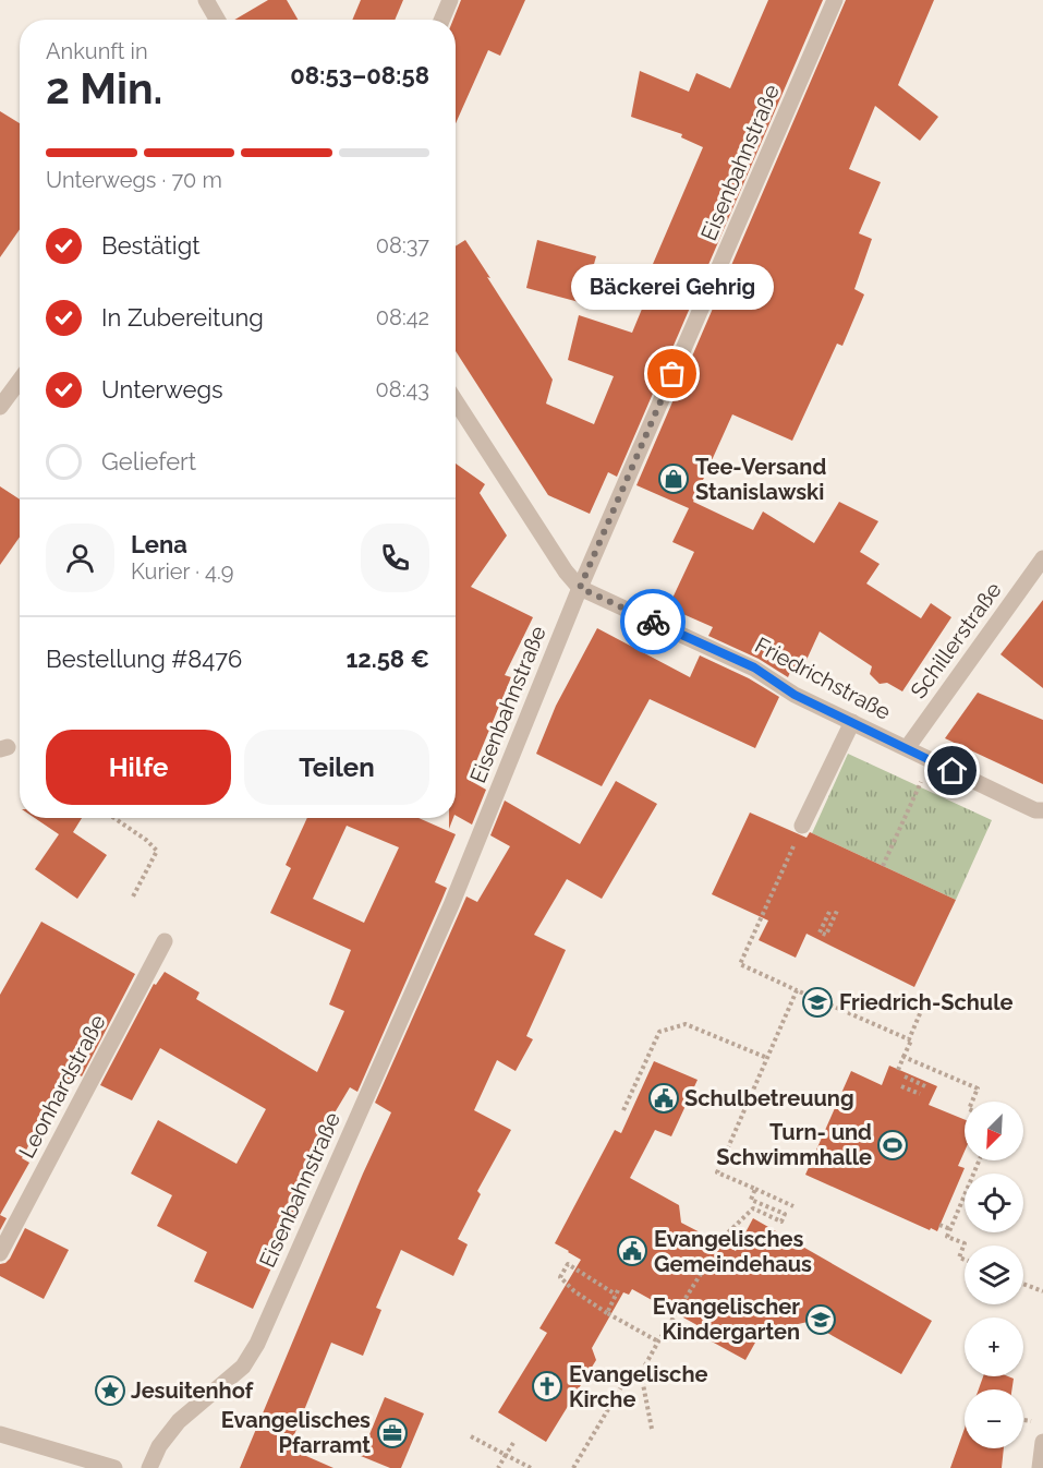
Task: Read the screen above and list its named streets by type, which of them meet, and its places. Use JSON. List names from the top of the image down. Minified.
{"streets":{"street":["Eisenbahnstraße","Schillerstraße","Friedrichstraße","Leonhardstraße"]},"crossings":[["Eisenbahnstraße","Friedrichstraße"],["Schillerstraße","Friedrichstraße"]],"places":{"other":["Bäckerei Gehrig"],"shop":["Tee-Versand Stanislawski"],"school or university":["Friedrich-Schule","Evangelischer Kindergarten"],"public building":["Schulbetreuung","Evangelisches Gemeindehaus"],"sports":["Turn- und Schwimmhalle"],"church":["Evangelische Kirche"],"place":["Jesuitenhof"],"office":["Evangelisches Pfarramt"]},"north":"bottom left","page":{"heading":["2 Min.","Ankunft in","08:53–08:58"],"panel":["Lena","Kurier · 4.9","Bestellung #8476","12.58 €"],"bar":"Unterwegs · 70 m","list":[["Bestätigt","08:37"],["In Zubereitung","08:42"],["Unterwegs","08:43"],"Geliefert"],"bubble":"Bäckerei Gehrig","buttons":["Hilfe","Teilen"],"map_buttons":["+","−"]}}
